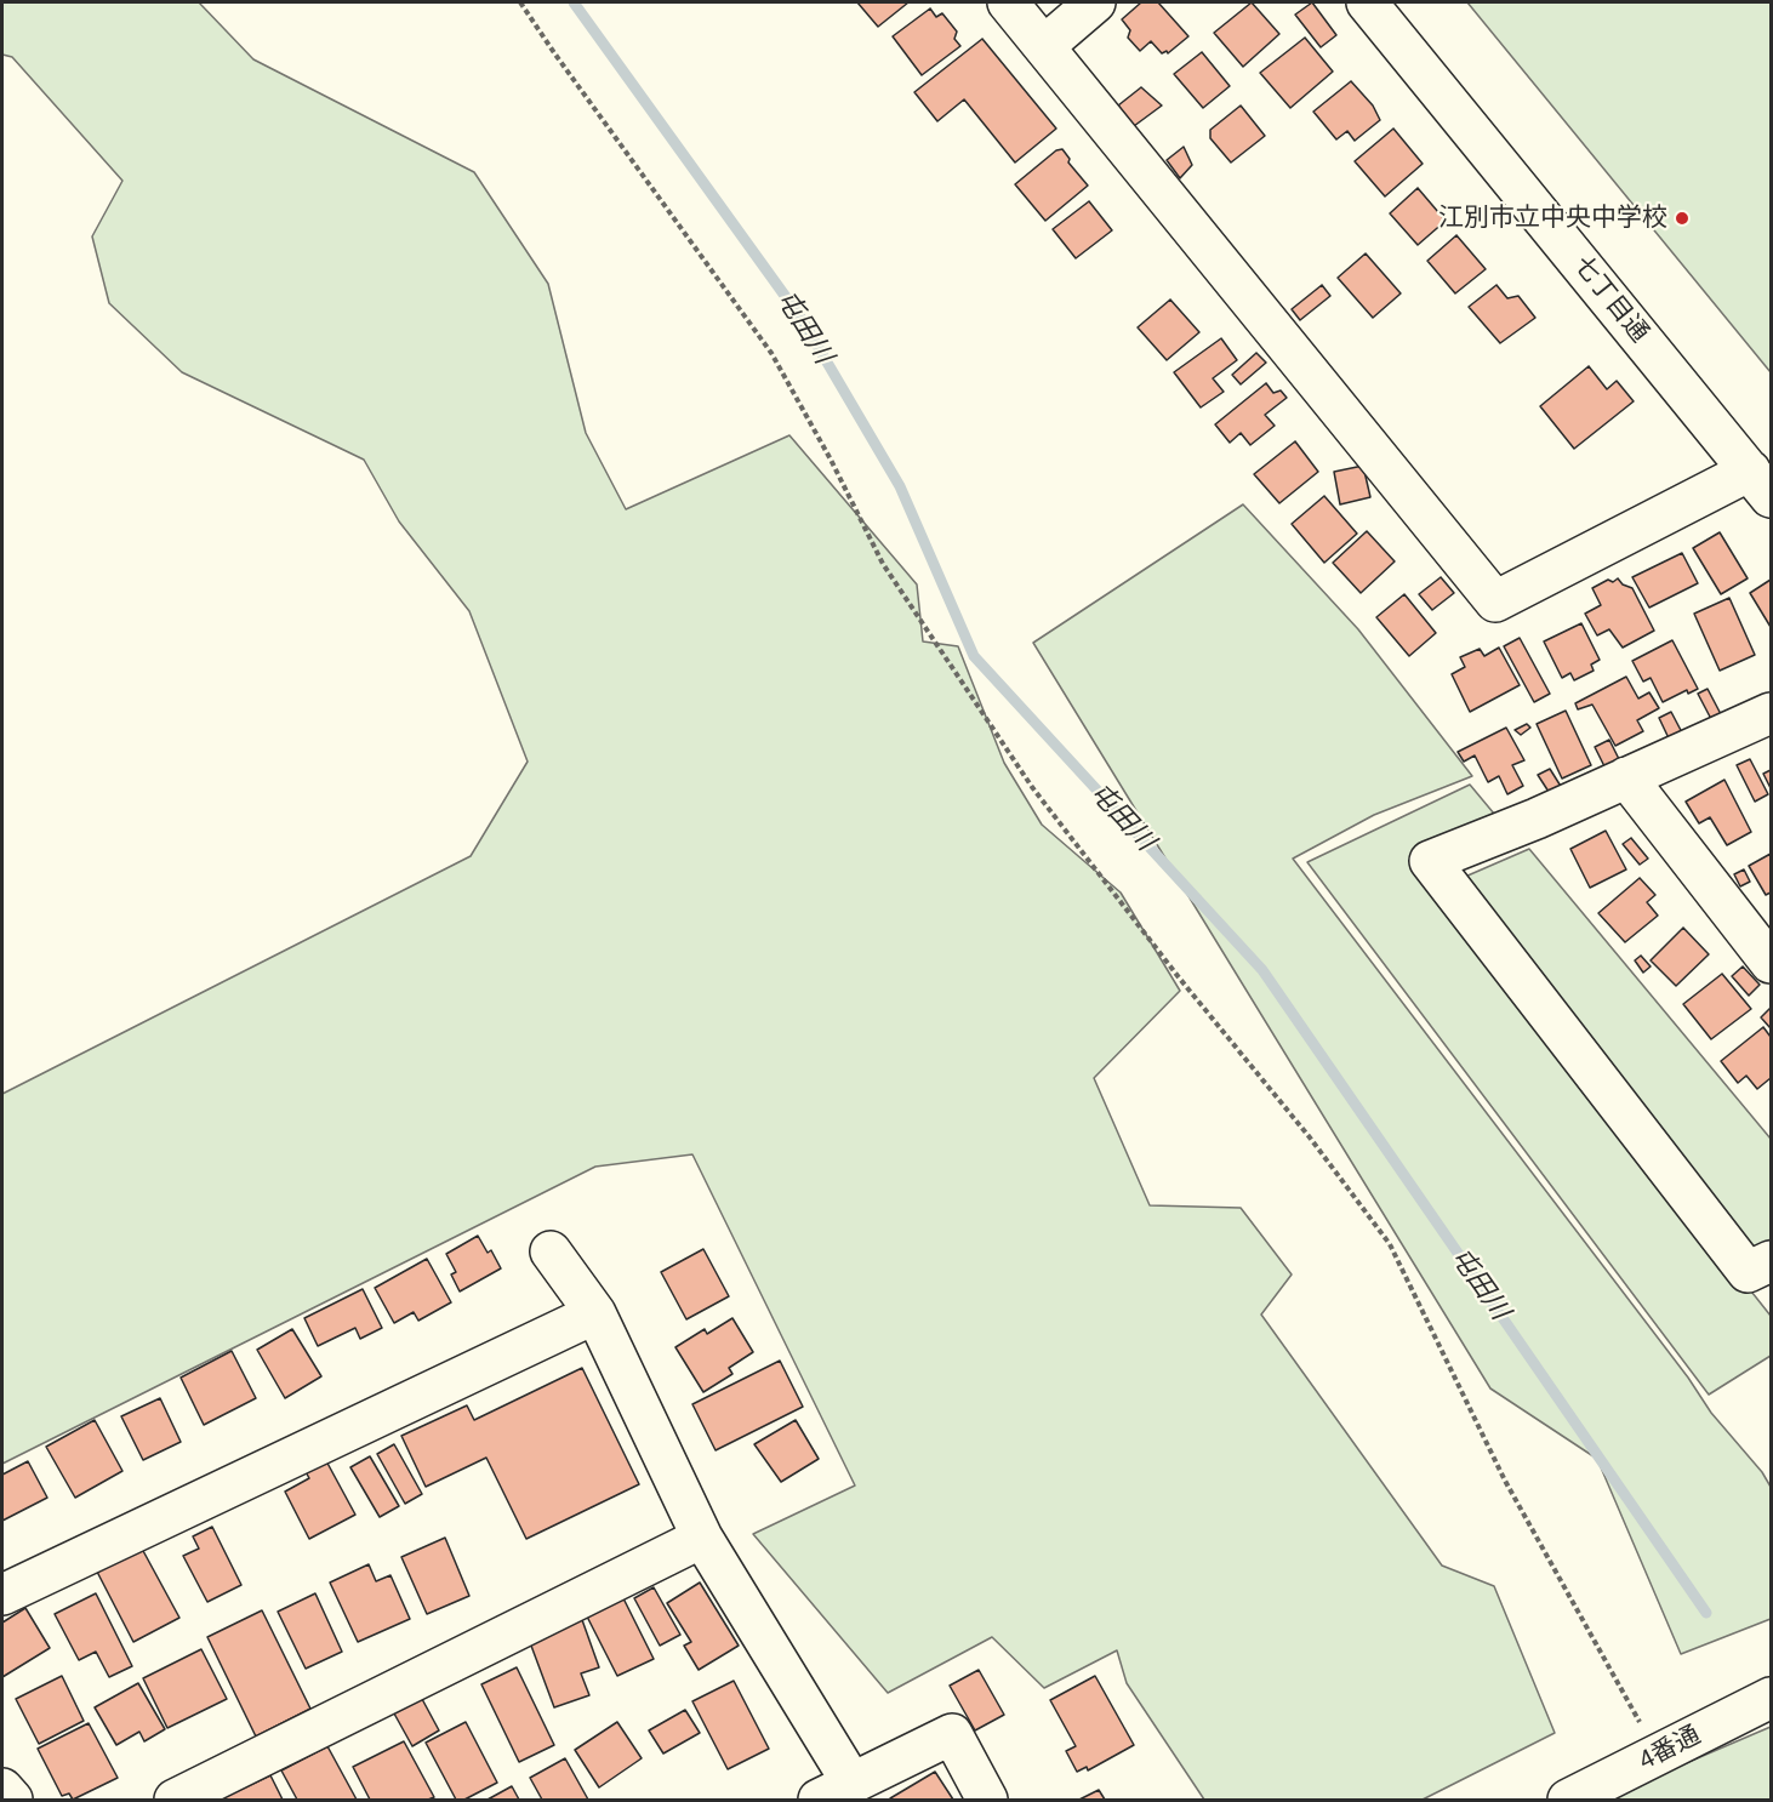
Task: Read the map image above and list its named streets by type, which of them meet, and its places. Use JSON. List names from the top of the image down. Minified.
{"streets":{"street":["七丁目通","4番通"]},"water":["屯田川"],"places":["江別市立中央中学校"]}
